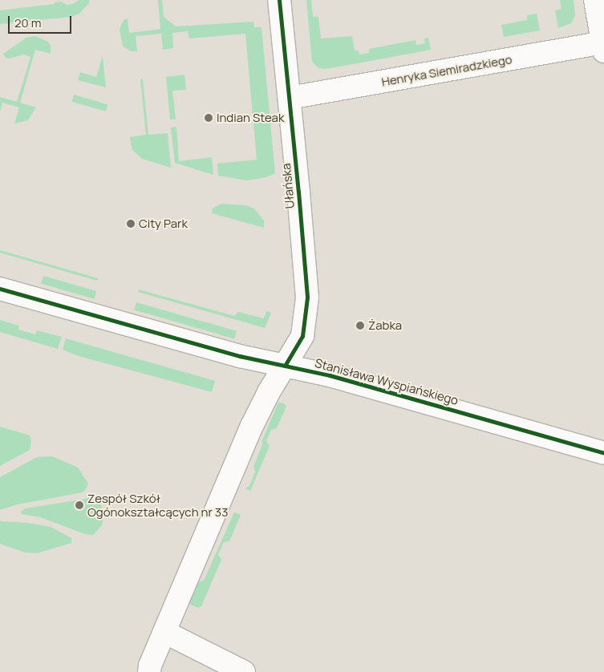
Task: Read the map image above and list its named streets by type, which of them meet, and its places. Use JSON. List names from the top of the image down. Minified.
{"streets":{"street":["Henryka Siemiradzkiego","Ułańska","Stanisława Wyspiańskiego"]},"crossings":[["Henryka Siemiradzkiego","Ułańska"],["Ułańska","Stanisława Wyspiańskiego"]],"places":["Indian Steak","City Park","Żabka","Zespół Szkół Ogónokształcących nr 33"],"scale_bar":"20 m"}
